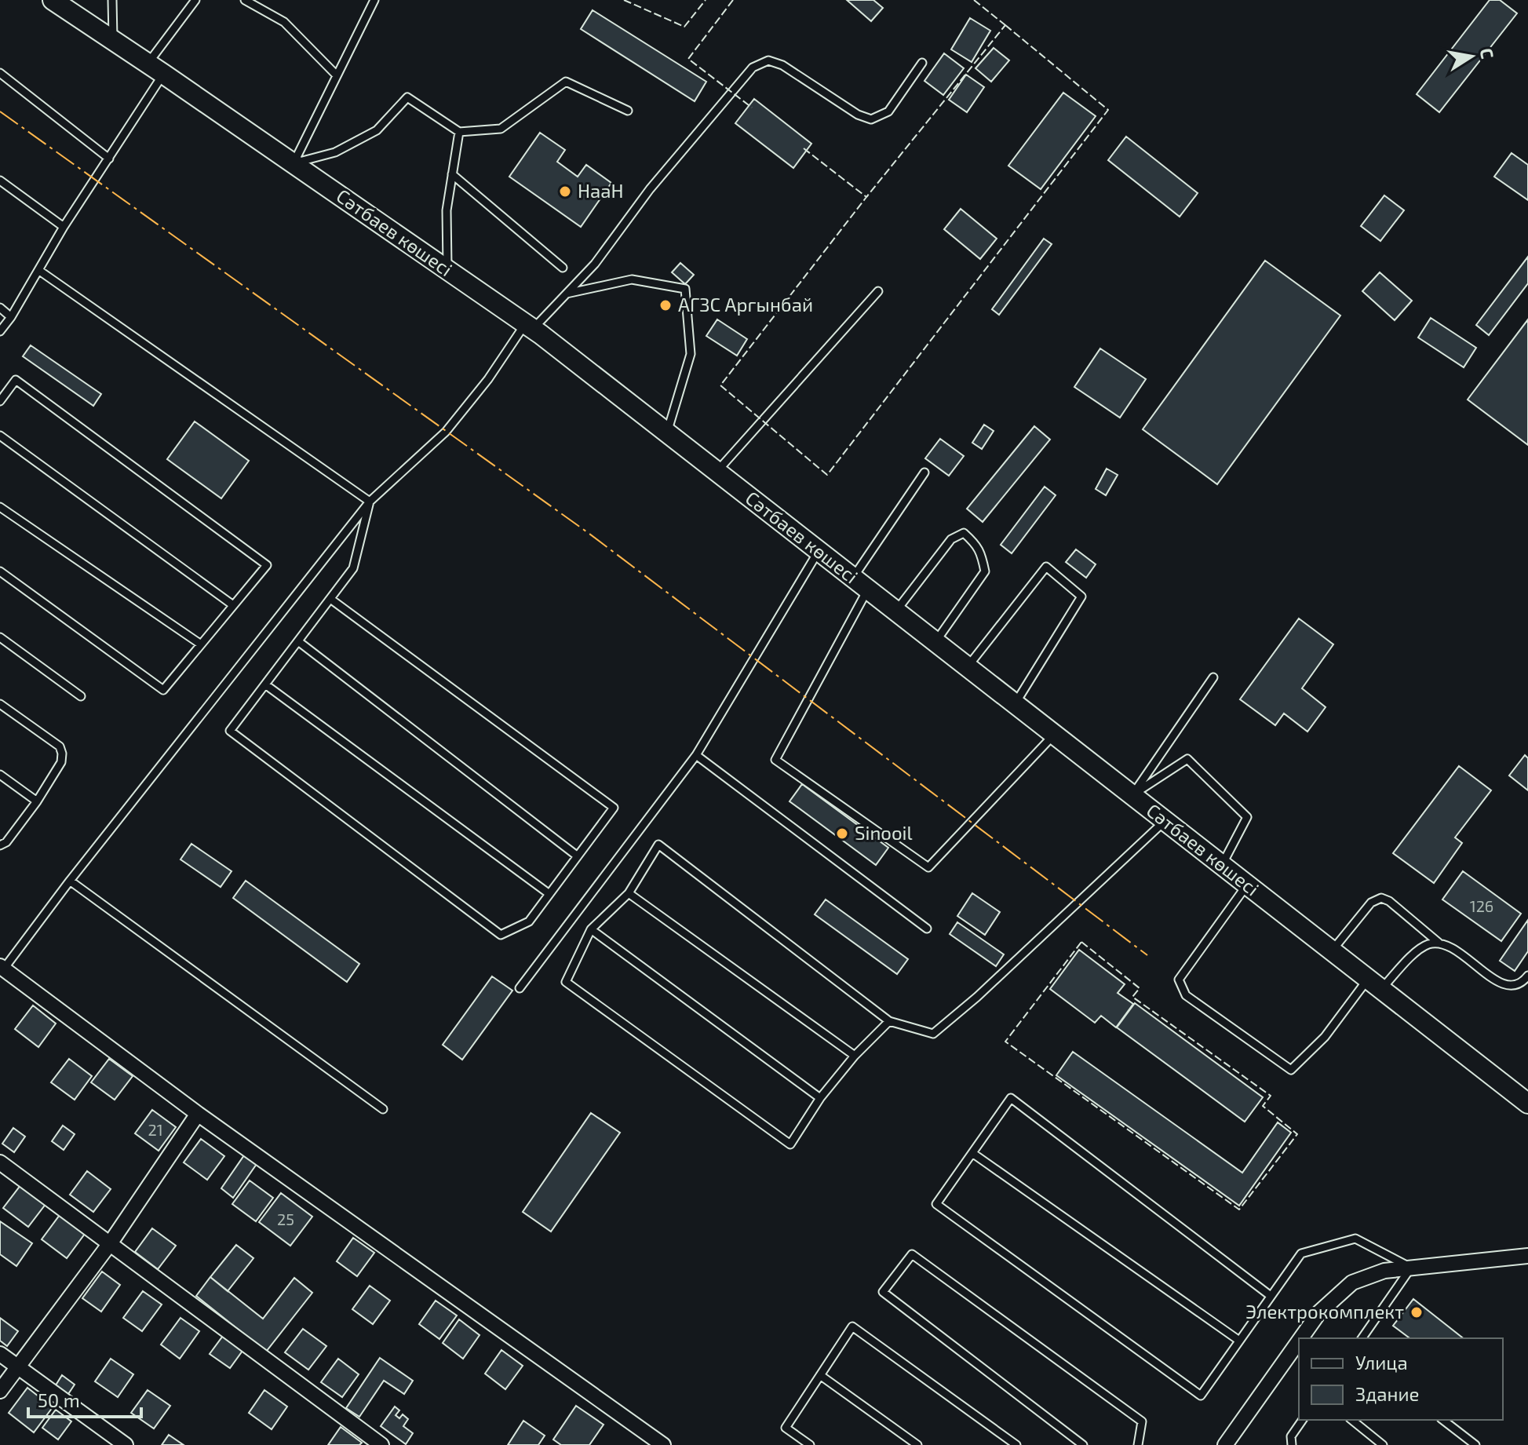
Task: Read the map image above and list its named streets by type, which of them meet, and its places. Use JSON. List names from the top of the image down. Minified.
{"streets":{"main road":["Сәтбаев көшесі"]},"places":["НааН","АГЗС Аргынбай","Sinooil","Электрокомплект"],"house_numbers":["126","21","25"],"legend":["Улица","Здание"],"scale_bar":"50 m","north":"right"}
